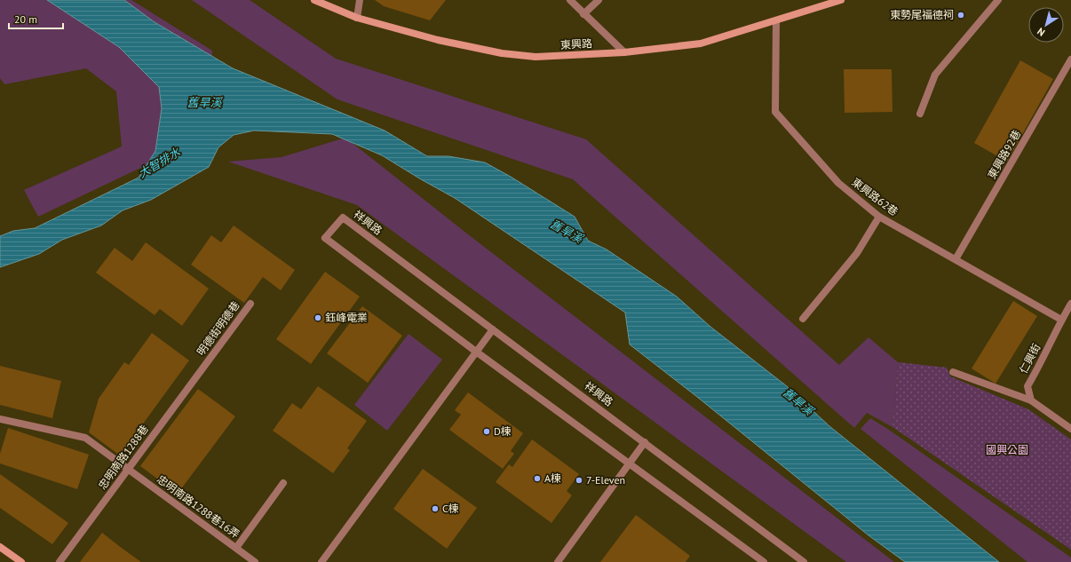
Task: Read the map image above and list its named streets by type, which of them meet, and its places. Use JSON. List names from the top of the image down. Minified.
{"streets":{"street":["東興路","東興路92巷","東興路62巷","祥興路","明德街明德巷","仁興街","忠明南路1288巷","忠明南路1288巷16弄"]},"crossings":[["東興路","東興路62巷"],["東興路92巷","東興路62巷"],["東興路62巷","仁興街"],["明德街明德巷","忠明南路1288巷"],["忠明南路1288巷","忠明南路1288巷16弄"]],"water":["舊旱溪","大智排水"],"parks":["國興公園"],"places":["東勢尾福德祠","鈺峰電業","D棟","A棟","7-Eleven","C棟"],"scale_bar":"20 m","north":"bottom left"}
